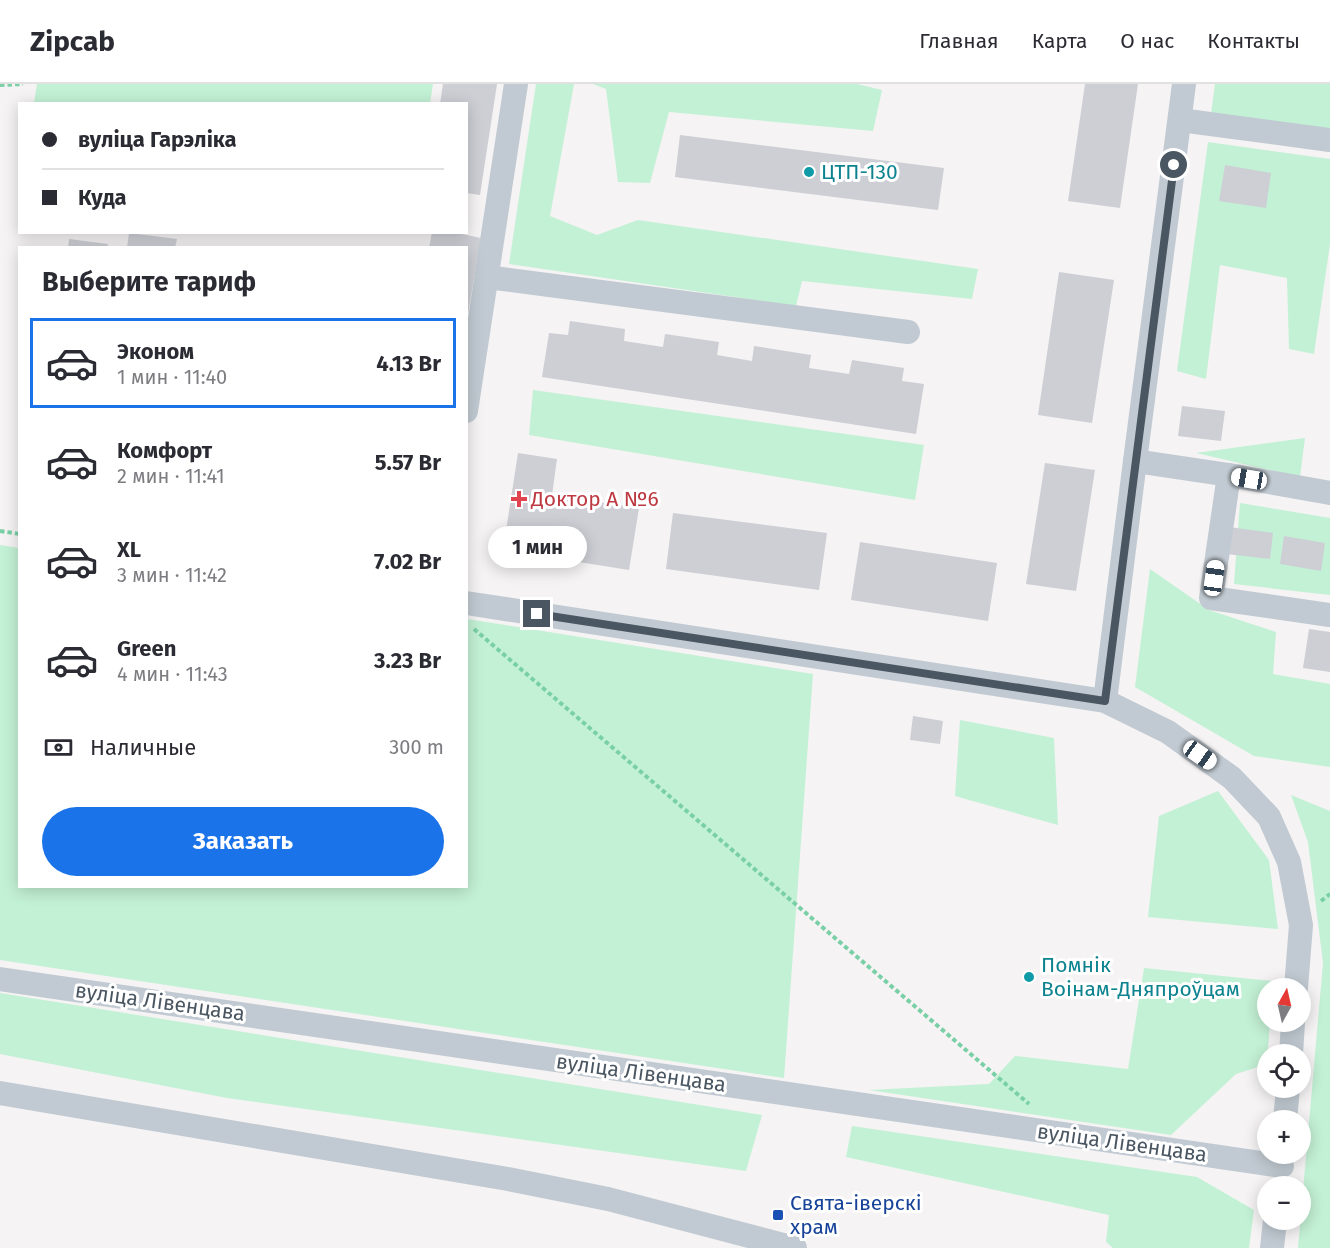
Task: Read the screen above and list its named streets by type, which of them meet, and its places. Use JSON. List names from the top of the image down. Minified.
{"streets":{"street":["вуліца Лівенцава"]},"places":{"other":["ЦТП-130","Помнік Воінам-Дняпроўцам"],"health":["Доктор А №6"],"transit":["Свята-іверскі храм"]},"north":"top","page":{"header":"Zipcab","nav":["Главная","Карта","О нас","Контакты"],"banner":["вуліца Гарэліка","Куда"],"heading":"Выберите тариф","list":[{"name":"Эконом","note":"1 мин · 11:40","value":"4.13 Br"},{"name":"Комфорт","note":"2 мин · 11:41","value":"5.57 Br"},{"name":"XL","note":"3 мин · 11:42","value":"7.02 Br"},{"name":"Green","note":"4 мин · 11:43","value":"3.23 Br"}],"bubble":"1 мин","pay":["Наличные","300 m"],"buttons":"Заказать","map_buttons":["+","−"]}}
